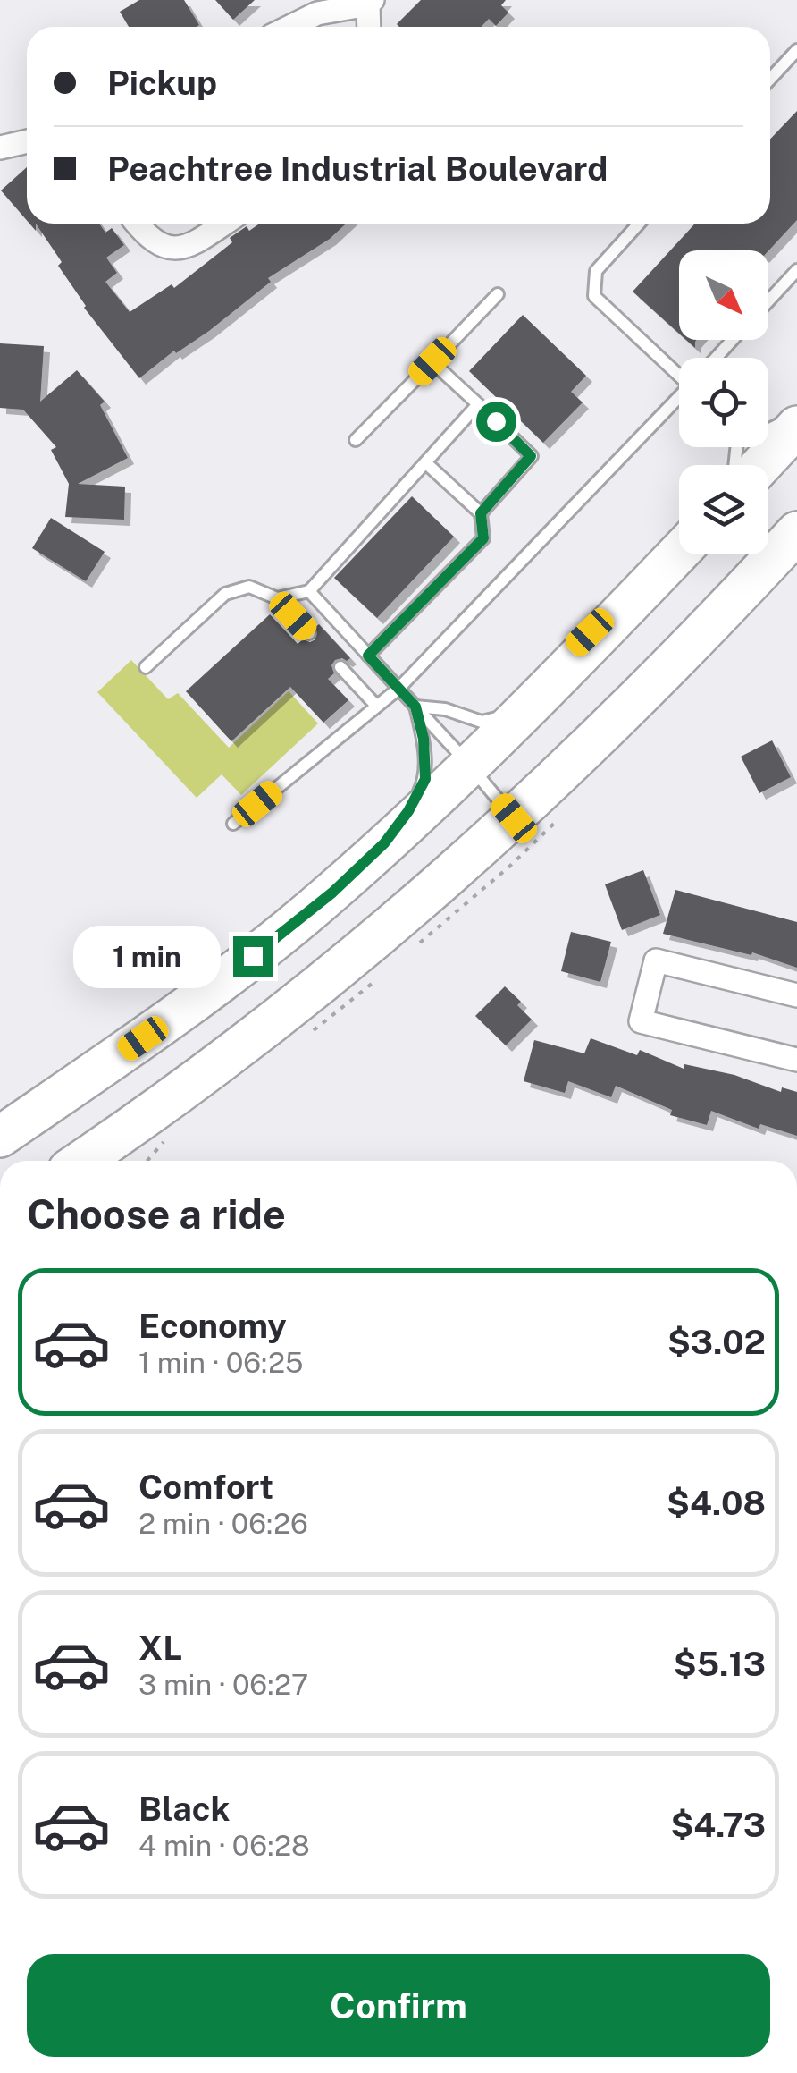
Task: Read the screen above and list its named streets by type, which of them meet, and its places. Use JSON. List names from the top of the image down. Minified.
{"north":"bottom right","page":{"banner":["Pickup","Peachtree Industrial Boulevard"],"bubble":"1 min","heading":"Choose a ride","list":[{"name":"Economy","note":"1 min · 06:25","value":"$3.02"},{"name":"Comfort","note":"2 min · 06:26","value":"$4.08"},{"name":"XL","note":"3 min · 06:27","value":"$5.13"},{"name":"Black","note":"4 min · 06:28","value":"$4.73"}],"buttons":"Confirm"}}
